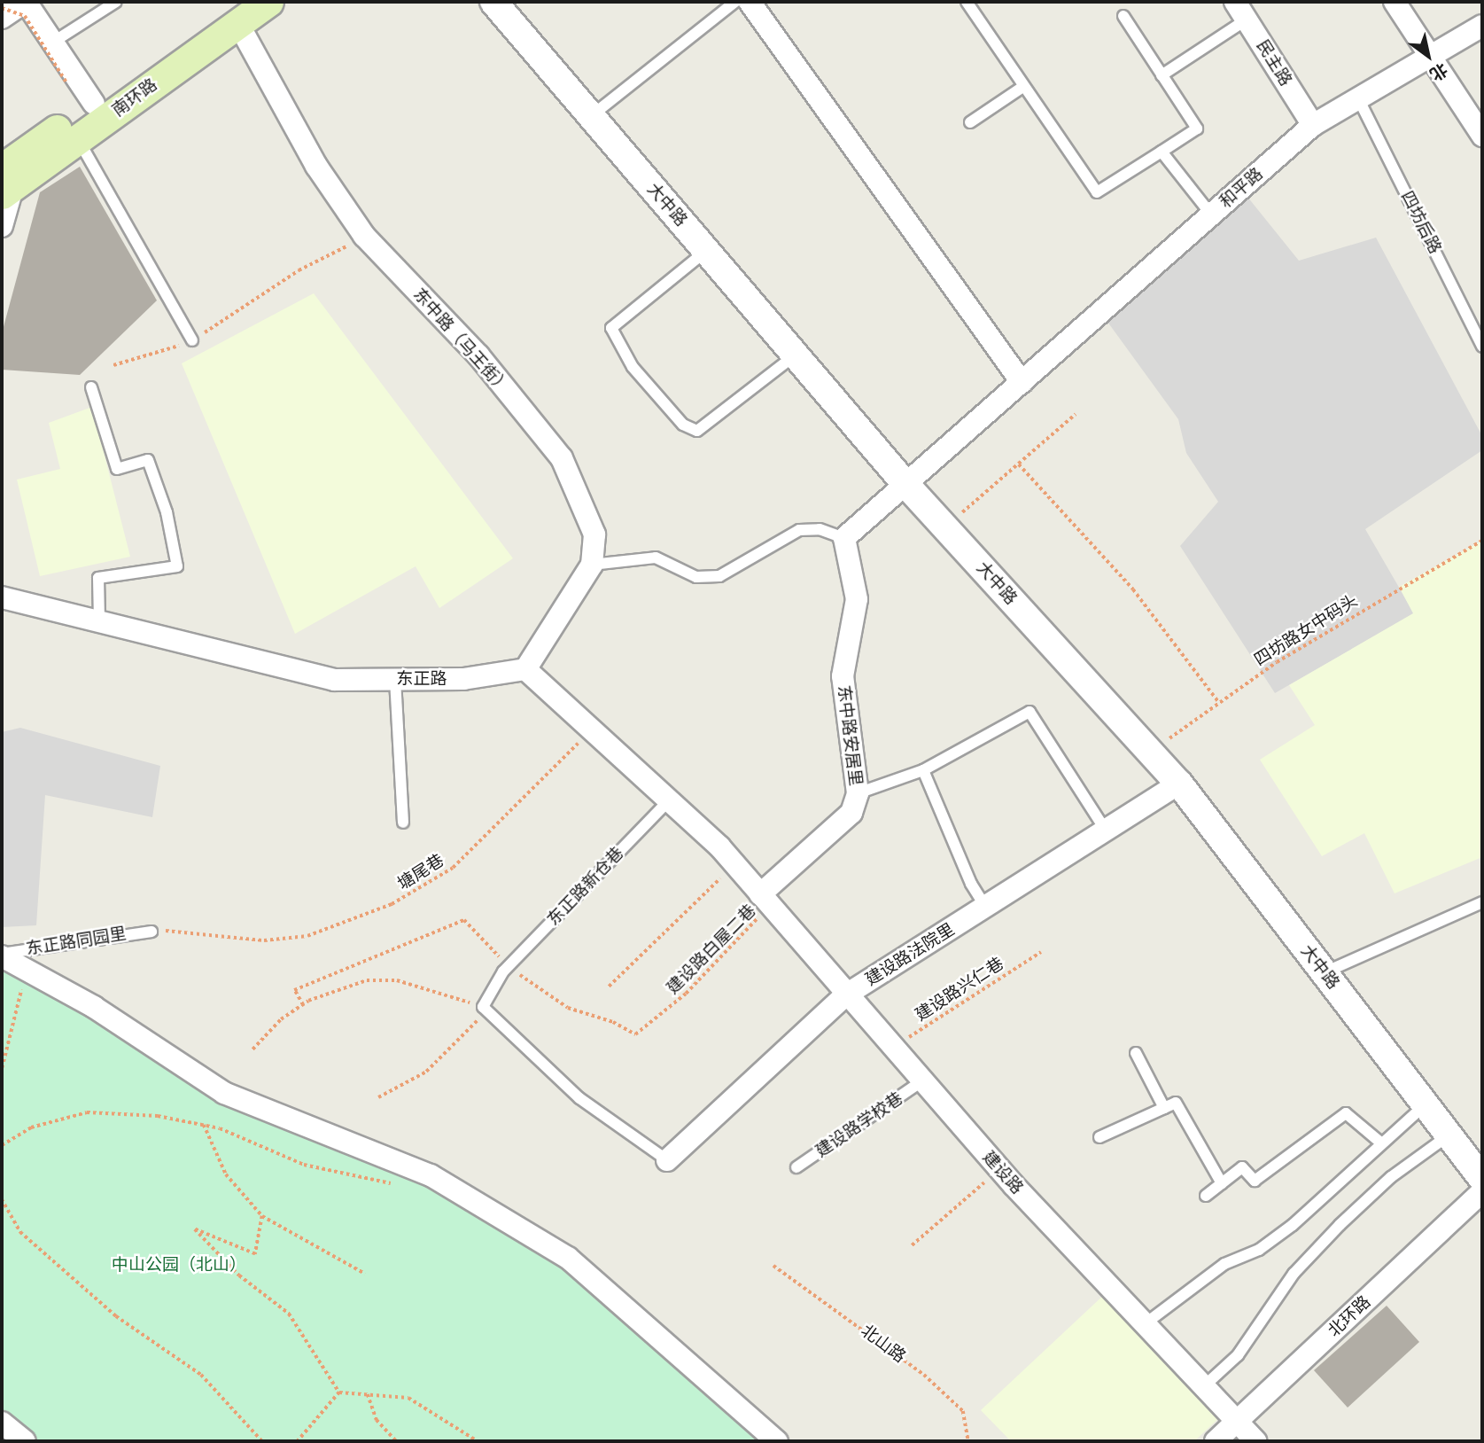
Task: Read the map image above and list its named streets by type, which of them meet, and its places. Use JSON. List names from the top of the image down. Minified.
{"streets":{"main road":["南环路"],"street":["民主路","和平路","大中路","东中路（马王街）","东正路","东中路安居里","建设路法院里","建设路","北环路"],"lane":["四坊后路","东正路新仓巷","东正路同园里","建设路学校巷"],"path":["四坊路女中码头","塘尾巷","建设路白屋二巷","建设路兴仁巷","北山路"]},"crossings":[["民主路","和平路"],["南环路","东中路（马王街）"],["和平路","大中路"],["和平路","四坊后路"],["和平路","东中路安居里"],["大中路","四坊路女中码头"],["大中路","建设路法院里"],["东中路（马王街）","东正路"],["东中路安居里","建设路白屋二巷"],["东中路安居里","建设路"],["塘尾巷","东正路同园里"],["建设路白屋二巷","建设路"],["建设路法院里","建设路"],["建设路兴仁巷","建设路"],["建设路学校巷","建设路"],["建设路","北环路"]],"parks":["中山公园（北山）"],"north":"bottom right"}
